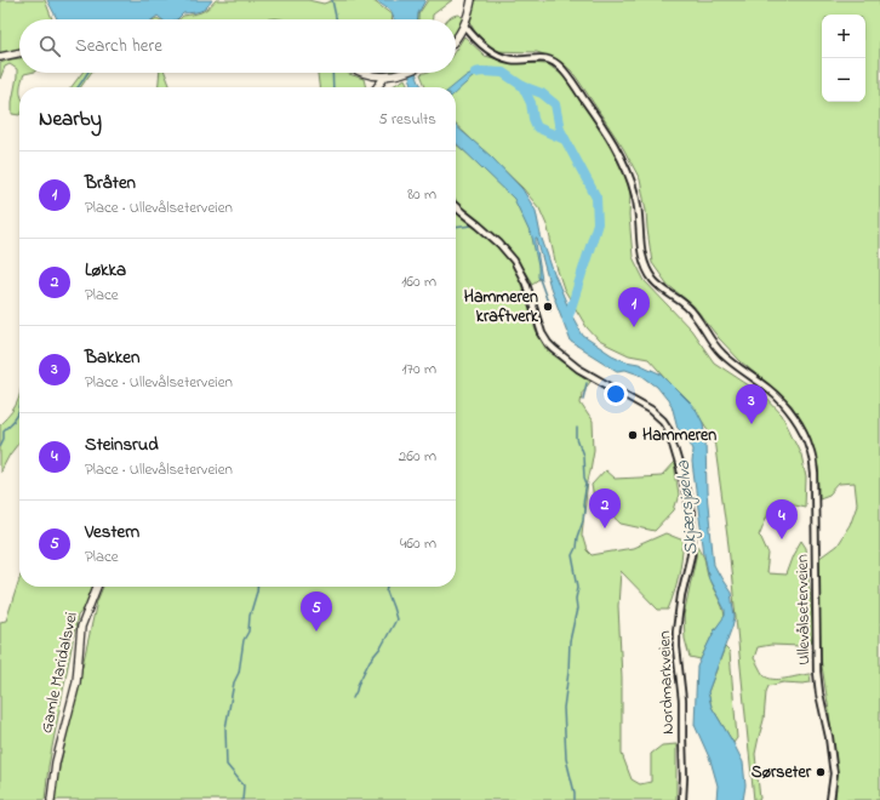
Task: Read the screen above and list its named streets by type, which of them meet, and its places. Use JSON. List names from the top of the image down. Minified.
{"streets":{"street":["Ullevålseterveien","Gamle Maridalsvei","Nordmarkveien"]},"water":["Skjærsjøelva"],"places":["Hammeren kraftverk","Hammeren","Sørseter"],"page":{"map_buttons":["+","−"],"search":"Search here","heading":["Nearby","5 results"],"list":[{"mark":"1","name":"Bråten","note":"Place · Ullevålseterveien","value":"80 m"},{"mark":"2","name":"Løkka","note":"Place","value":"160 m"},{"mark":"3","name":"Bakken","note":"Place · Ullevålseterveien","value":"170 m"},{"mark":"4","name":"Steinsrud","note":"Place · Ullevålseterveien","value":"260 m"},{"mark":"5","name":"Vestern","note":"Place","value":"460 m"}],"pins":["1","3","2","4","5"]}}
